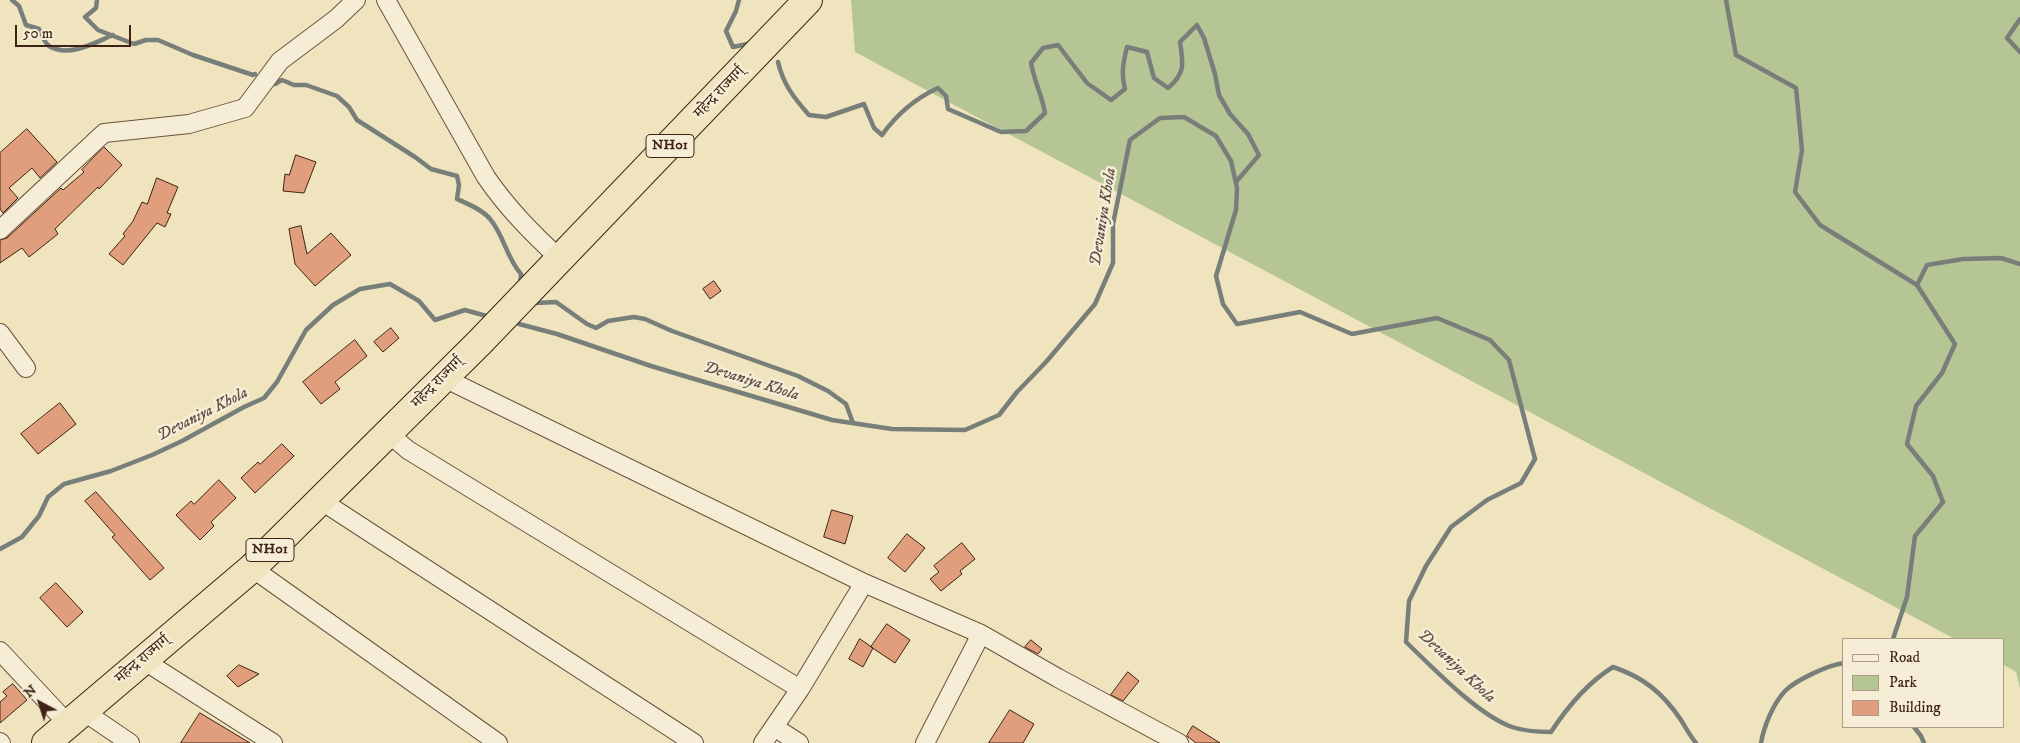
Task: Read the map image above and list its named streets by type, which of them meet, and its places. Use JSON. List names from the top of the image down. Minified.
{"streets":{"highway":["महेन्द्र राज्मार्ग्","NH01"]},"water":["Devaniya Khola"],"legend":["Road","Park","Building"],"scale_bar":"50 m","north":"top left"}
